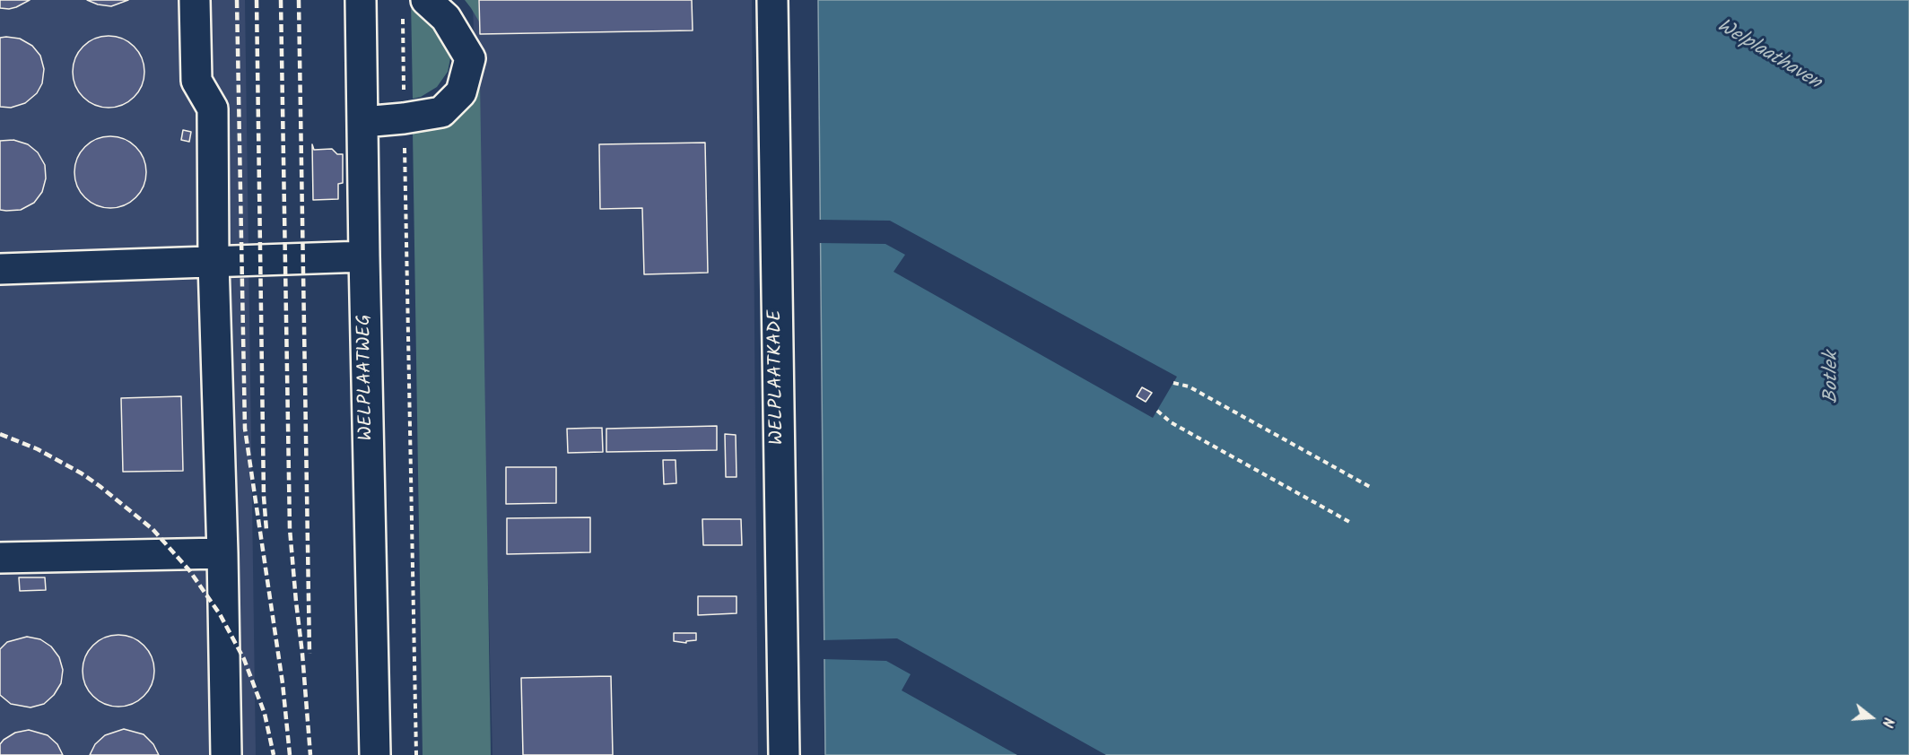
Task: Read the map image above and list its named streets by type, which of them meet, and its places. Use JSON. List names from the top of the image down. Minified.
{"streets":{"street":["WELPLAATWEG","WELPLAATKADE"]},"water":["Welplaathaven","Botlek"],"north":"right"}
